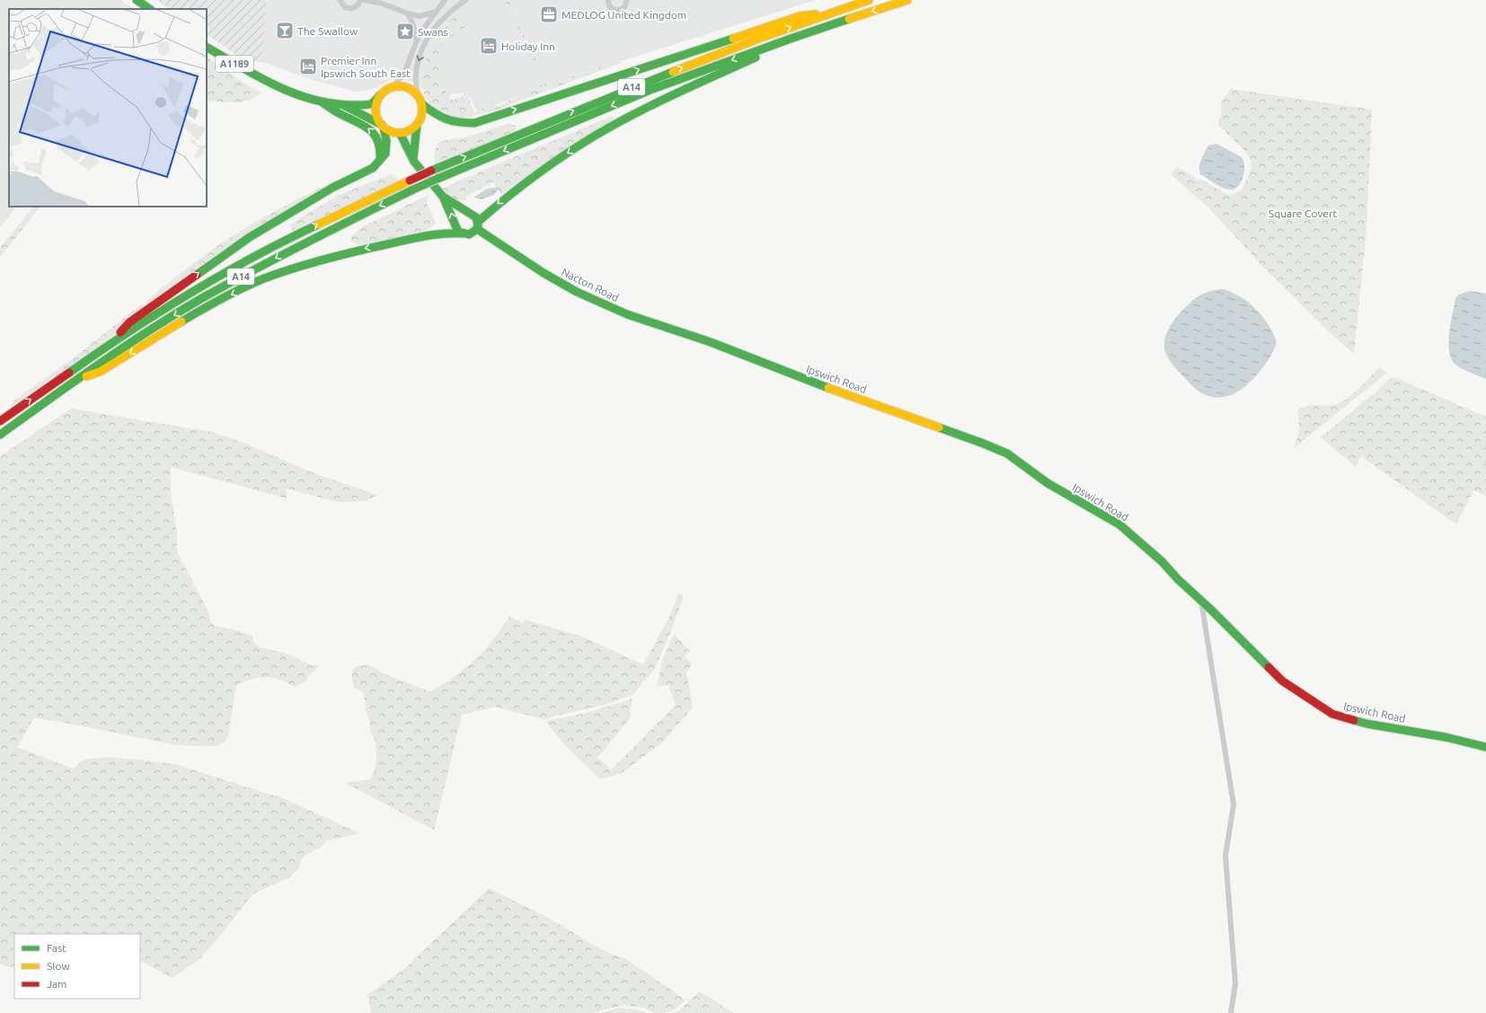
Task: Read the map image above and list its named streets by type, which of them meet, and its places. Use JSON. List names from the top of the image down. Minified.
{"streets":{"main road":["A1189","A14","Nacton Road","Ipswich Road"]},"crossings":[["A1189","A14"],["A14","Nacton Road"],["Nacton Road","Ipswich Road"]],"parks":["Square Covert"],"places":{"office":["MEDLOG United Kingdom"],"bar":["The Swallow"],"place":["Swans"],"hotel":["Holiday Inn","Premier Inn Ipswich South East"]},"legend":["Fast","Slow","Jam"]}
